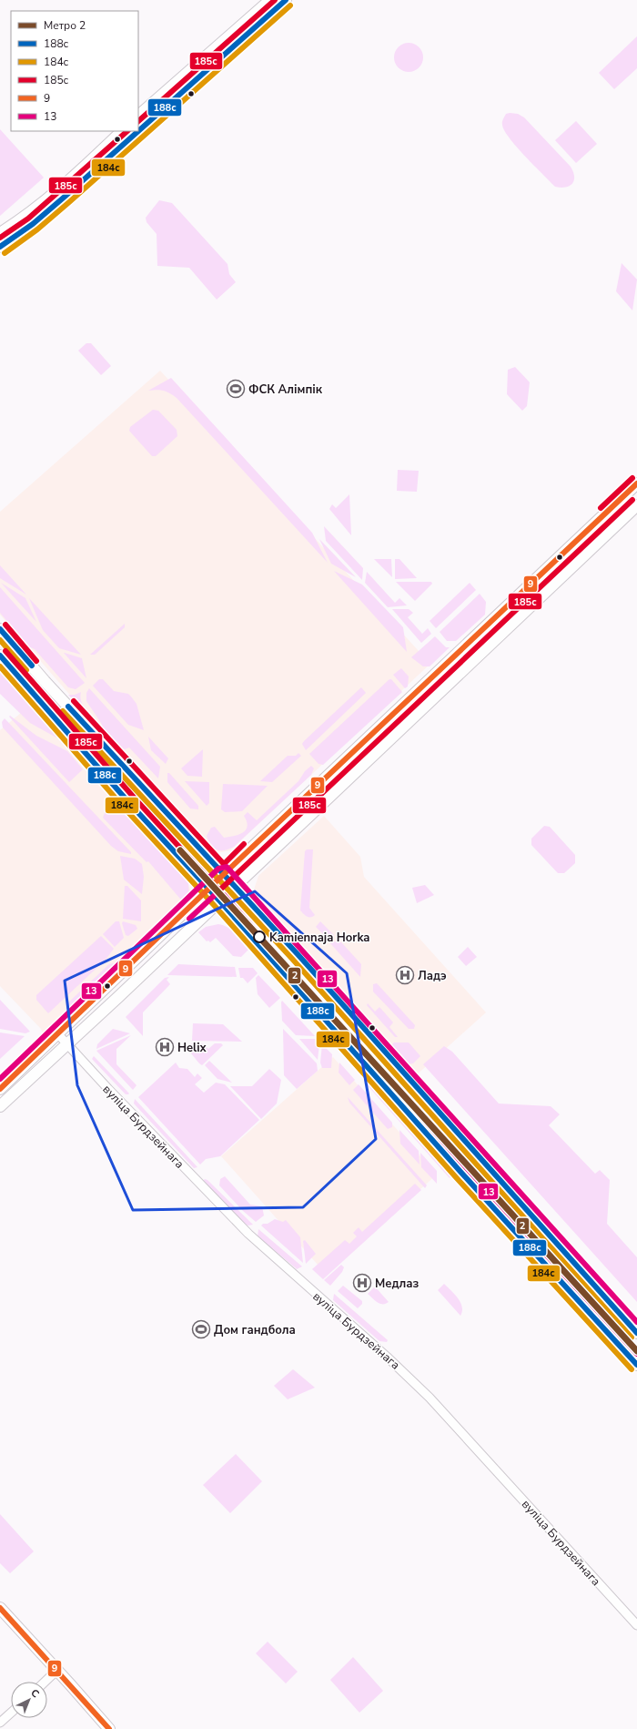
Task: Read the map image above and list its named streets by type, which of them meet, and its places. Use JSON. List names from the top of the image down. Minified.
{"streets":{"street":["вуліца Бурдзейнага"]},"places":{"sports":["ФСК Алімпік","Дом гандбола"],"other":["Kamiennaja Horka"],"hospital":["Ладэ","Helix","Медлаз"]},"lines":["transit line 188с","transit line 185с","transit line 184с","transit line 9","metro line 2","transit line 13"],"legend":["Метро 2","188с","184с","185с","9","13"],"north":"top right"}
